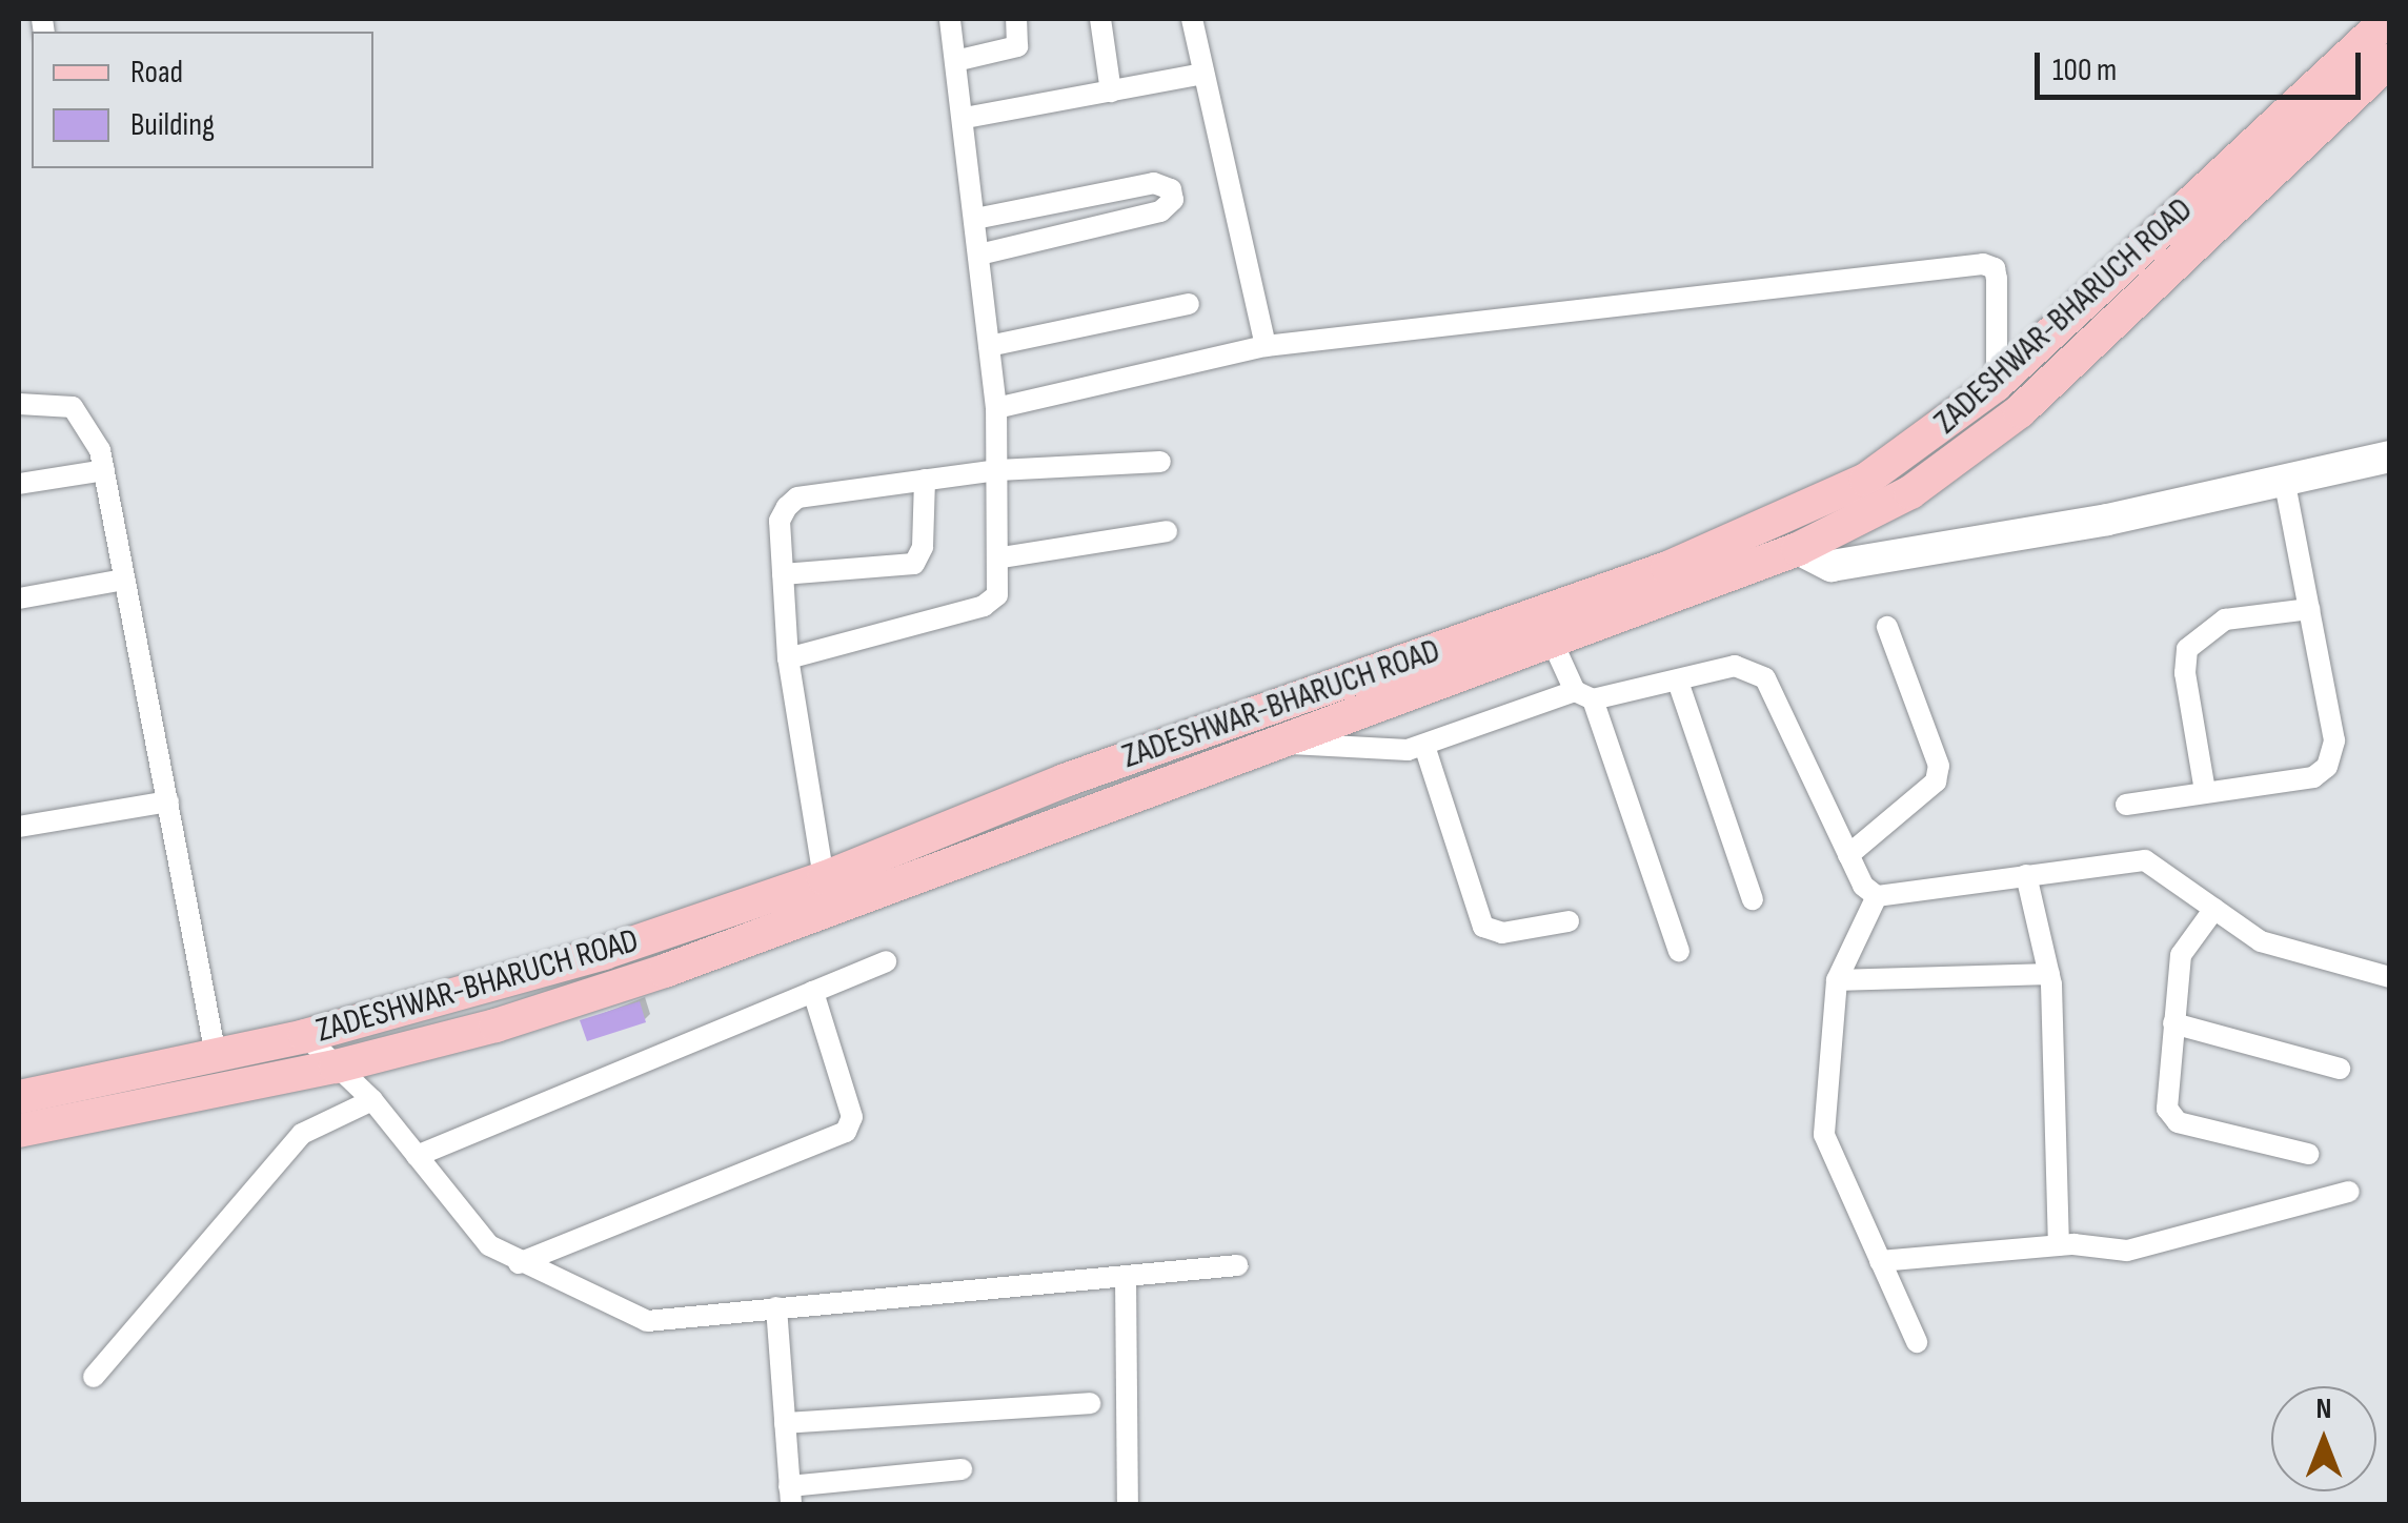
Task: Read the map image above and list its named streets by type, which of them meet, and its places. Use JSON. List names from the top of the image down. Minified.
{"streets":{"main road":["ZADESHWAR-BHARUCH ROAD"]},"legend":["Road","Building"],"scale_bar":"100 m","north":"top"}
